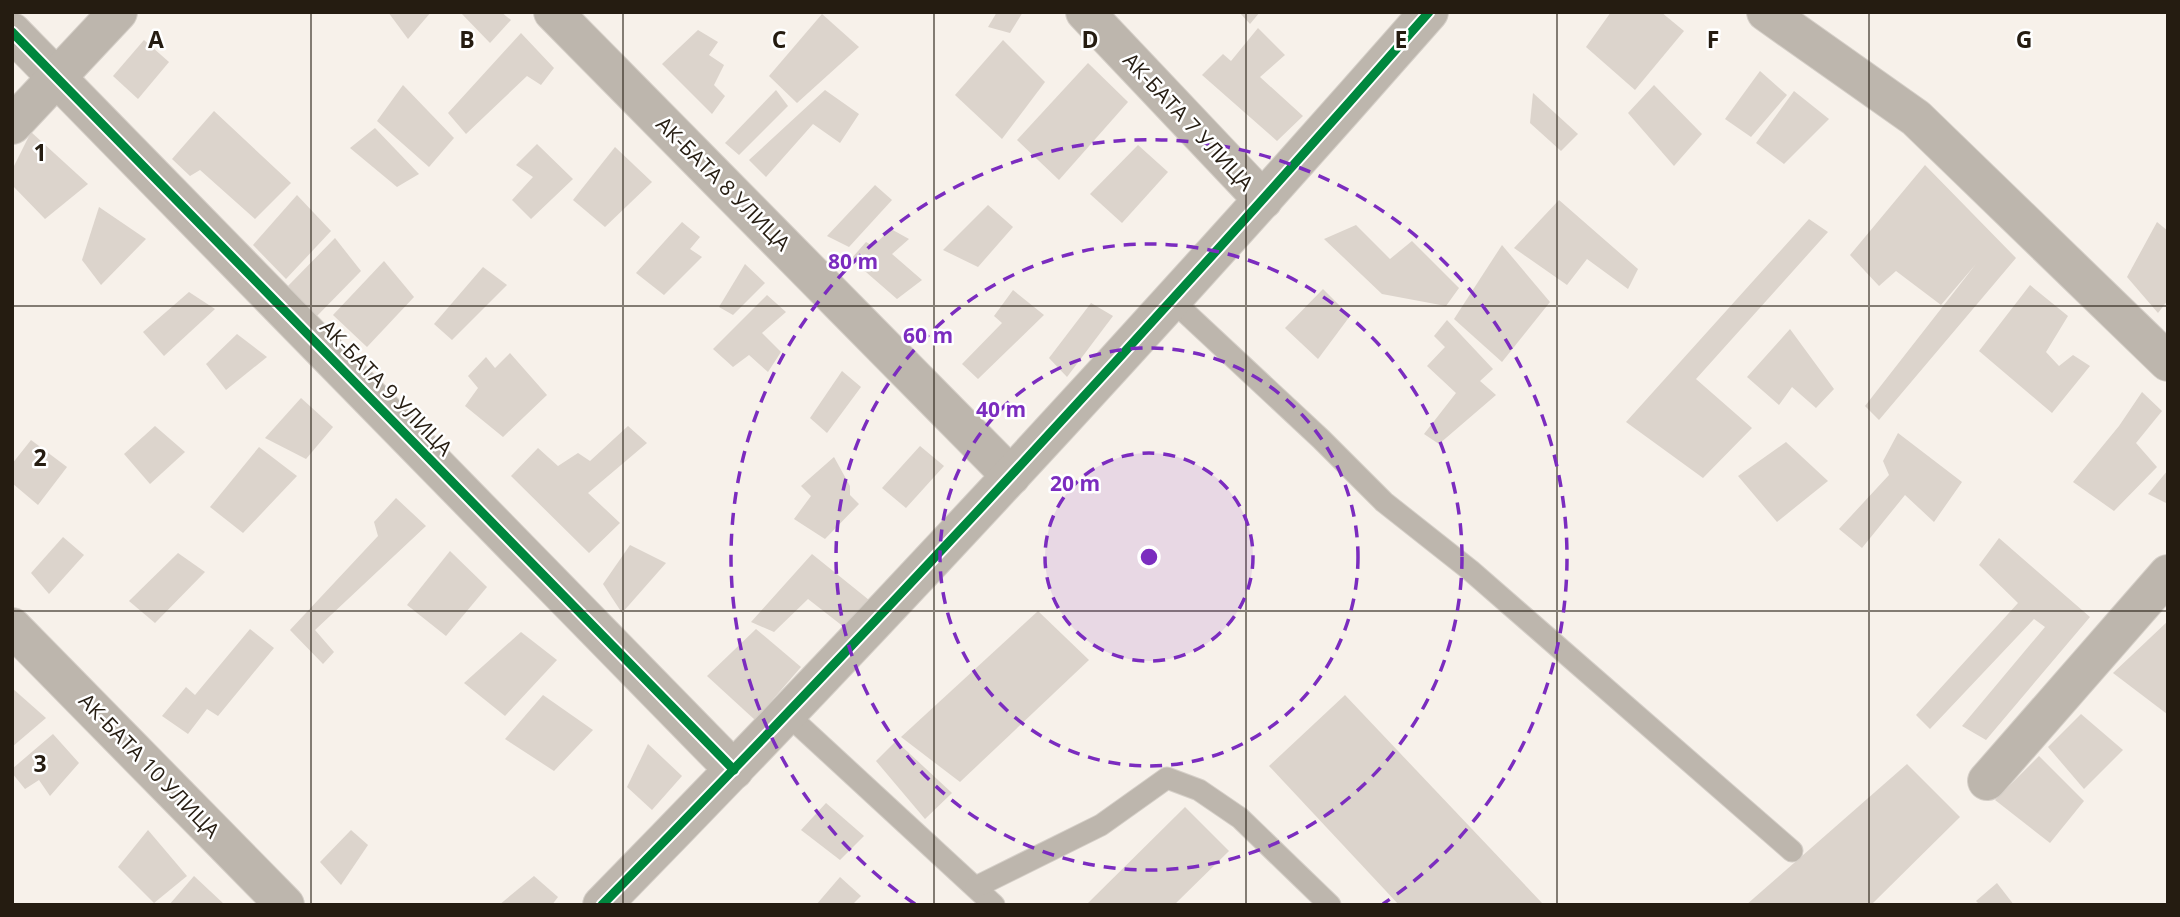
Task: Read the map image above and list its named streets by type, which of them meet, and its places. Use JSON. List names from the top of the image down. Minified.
{"streets":{"street":["АК-БАТА 7 УЛИЦА","АК-БАТА 8 УЛИЦА","АК-БАТА 9 УЛИЦА","АК-БАТА 10 УЛИЦА"]},"grid":{"columns":["A","B","C","D","E","F","G"],"rows":["1","2","3"]},"rings":["80 m","60 m","40 m","20 m"]}
